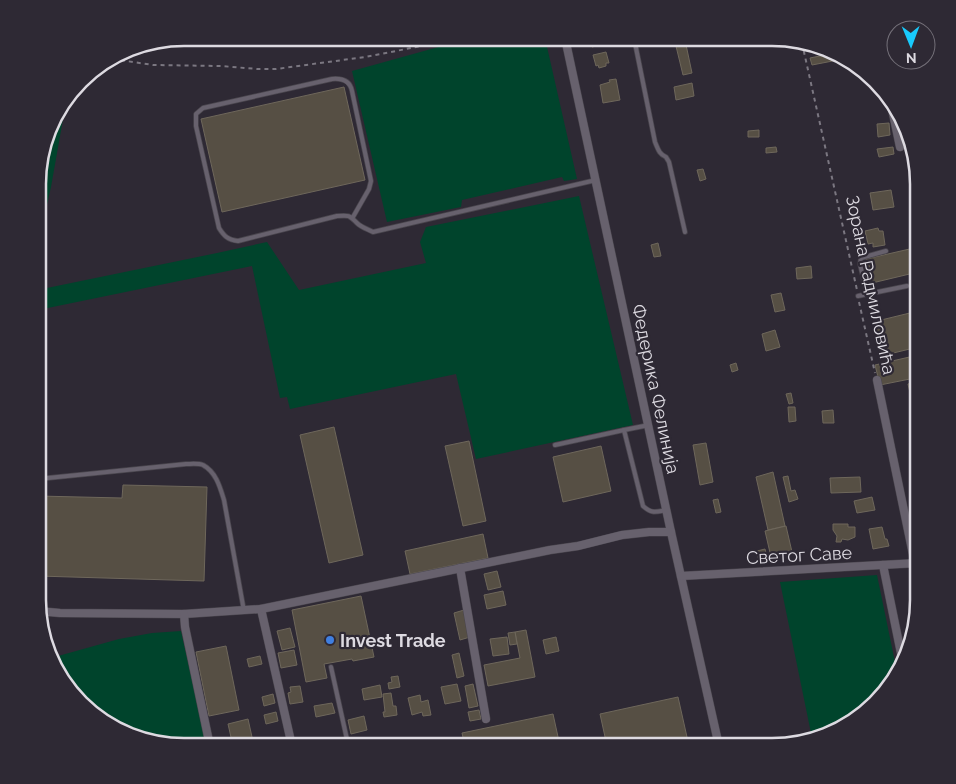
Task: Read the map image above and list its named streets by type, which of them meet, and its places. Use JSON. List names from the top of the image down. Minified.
{"streets":{"street":["Зорана Радмиловића","Федерика Фелинија","Светог Саве"]},"crossings":[["Федерика Фелинија","Светог Саве"]],"places":["Invest Trade"],"north":"bottom"}
